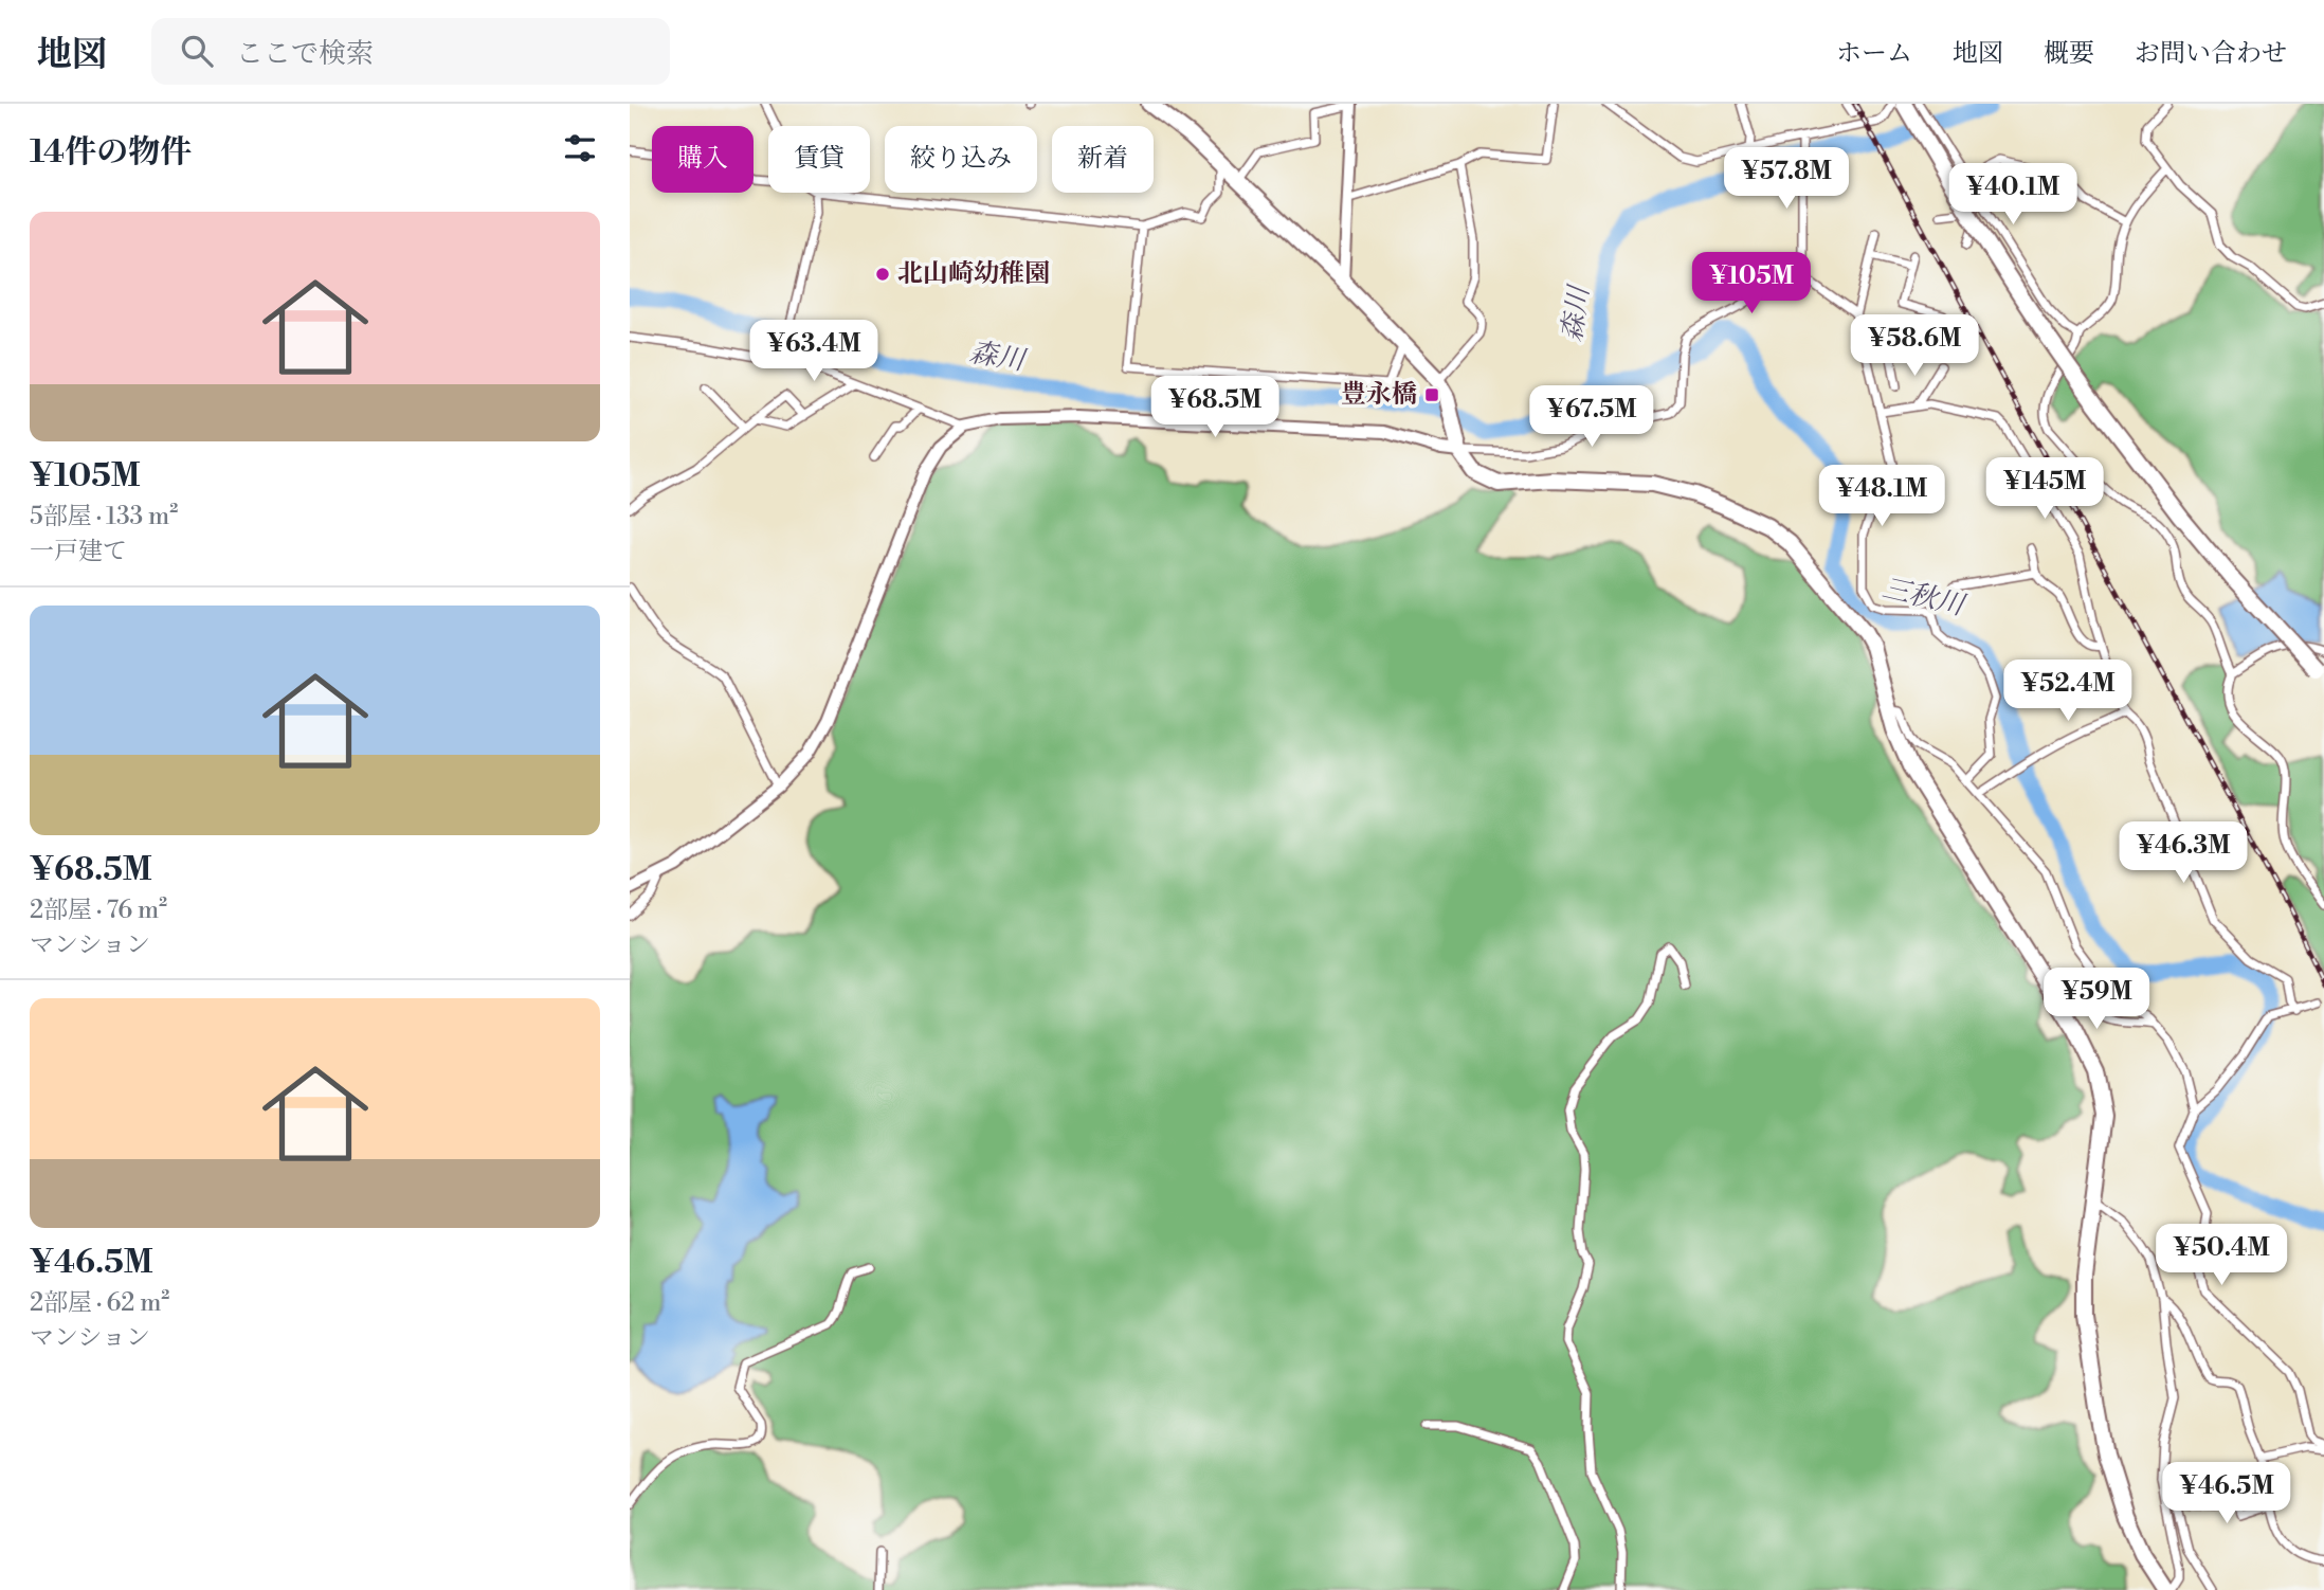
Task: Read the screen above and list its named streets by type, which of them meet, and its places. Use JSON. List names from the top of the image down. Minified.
{"water":["森川","三秋川"],"places":{"other":["北山崎幼稚園"],"transit":["豊永橋"]},"page":{"header":"地図","search":"ここで検索","nav":["ホーム","地図","概要","お問い合わせ"],"heading":"14件の物件","chip":["購入","賃貸","絞り込み","新着"],"price":["¥57.8M","¥40.1M","¥105M","¥58.6M","¥63.4M","¥68.5M","¥67.5M","¥145M","¥48.1M","¥52.4M","¥46.3M","¥59M","¥50.4M","¥46.5M"],"list":[{"name":"¥105M","note":"5部屋 · 133 m² · 一戸建て"},{"name":"¥68.5M","note":"2部屋 · 76 m² · マンション"},{"name":"¥46.5M","note":"2部屋 · 62 m² · マンション"}]}}
